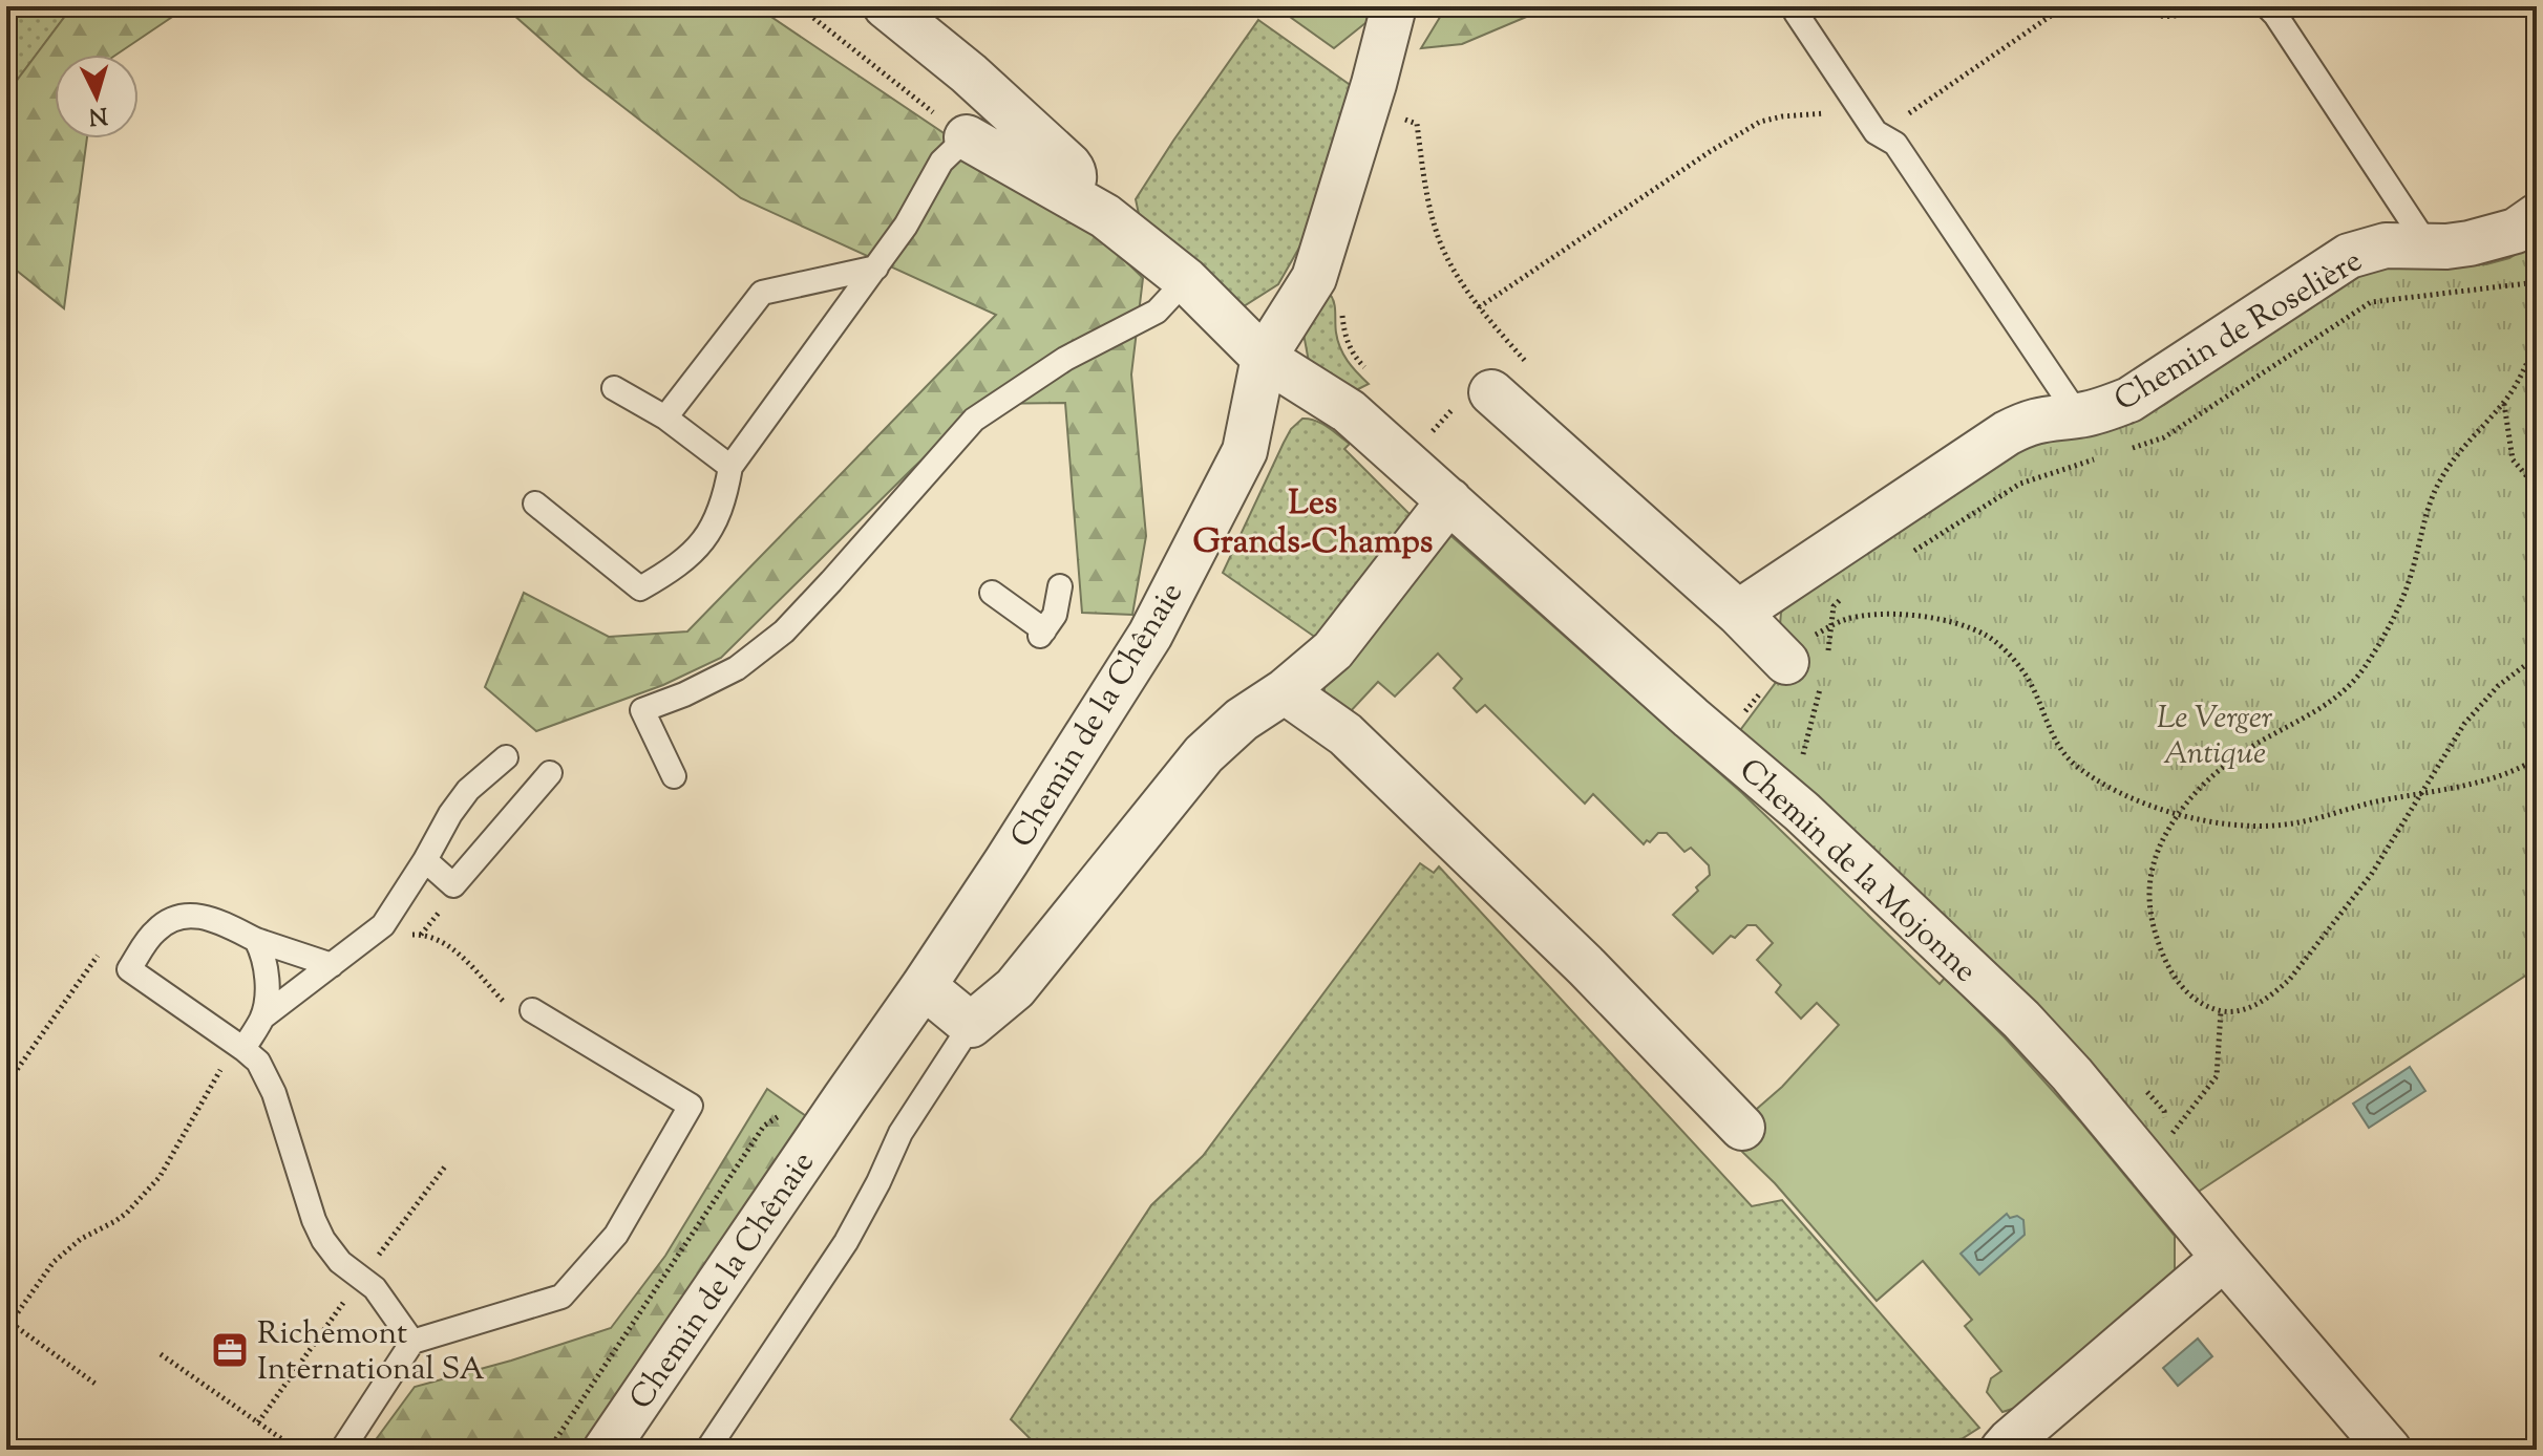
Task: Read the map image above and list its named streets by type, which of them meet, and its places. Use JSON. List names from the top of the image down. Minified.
{"streets":{"street":["Chemin de Roselière","Chemin de la Chênaie","Chemin de la Mojonne"]},"crossings":[["Chemin de la Chênaie","Chemin de la Mojonne"]],"districts":["Les Grands-Champs"],"parks":["Le Verger Antique"],"places":{"office":["Richemont International SA"]},"north":"bottom"}
